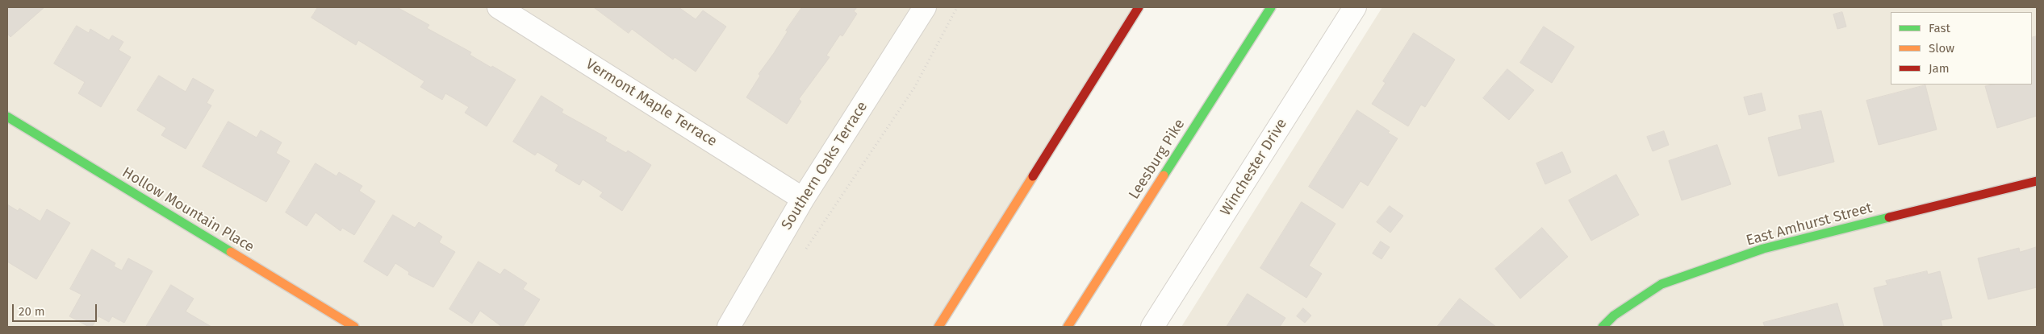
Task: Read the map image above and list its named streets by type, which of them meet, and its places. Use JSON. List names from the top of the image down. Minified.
{"streets":{"main road":["Leesburg Pike","Hollow Mountain Place","East Amhurst Street"],"street":["Vermont Maple Terrace","Southern Oaks Terrace","Winchester Drive"]},"crossings":[["Vermont Maple Terrace","Southern Oaks Terrace"]],"legend":["Fast","Slow","Jam"],"scale_bar":"20 m"}
